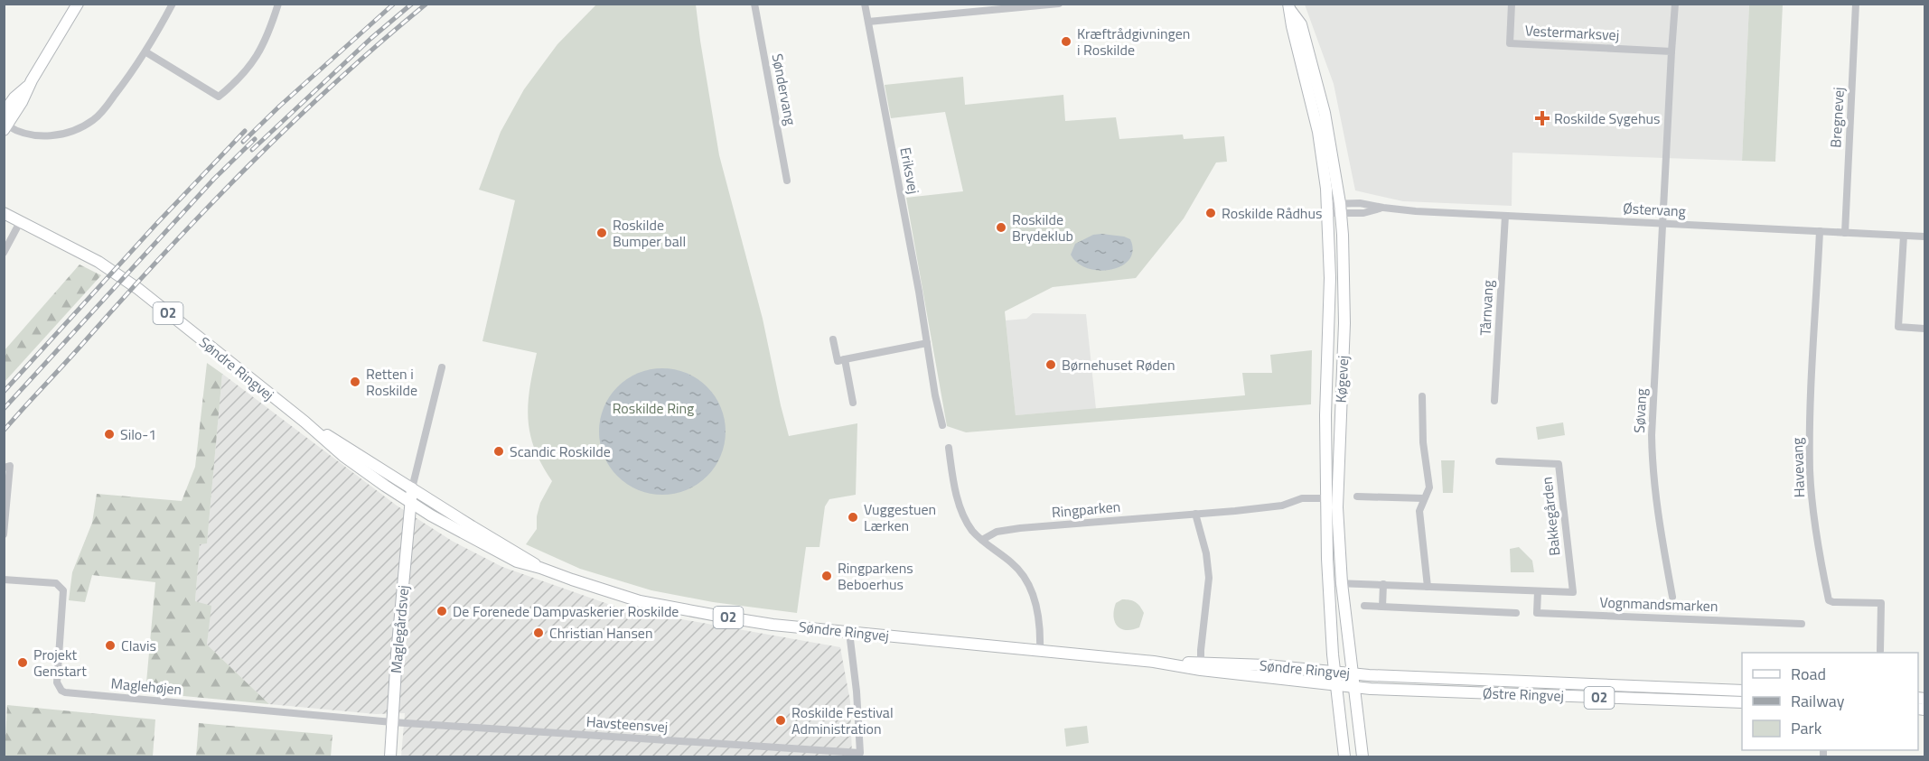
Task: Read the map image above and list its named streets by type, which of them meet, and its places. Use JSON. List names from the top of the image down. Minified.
{"streets":{"main road":["O2","Søndre Ringvej","Køgevej","Maglegårdsvej","Østre Ringvej"],"street":["Vestermarksvej","Søndervang","Bregnevej","Eriksvej","Østervang","Tårnvang","Søvang","Havevang","Ringparken","Bakkegården","Vognmandsmarken","Maglehøjen","Havsteensvej"]},"crossings":[["Bregnevej","Østervang"],["Østervang","Tårnvang"],["Østervang","Køgevej"],["Østervang","Søvang"],["Østervang","Havevang"],["Søndre Ringvej","Køgevej"],["Søndre Ringvej","Maglegårdsvej"],["Søndre Ringvej","Østre Ringvej"],["Søndre Ringvej","Havsteensvej"],["Køgevej","Ringparken"],["Køgevej","Østre Ringvej"],["Bakkegården","Vognmandsmarken"],["Maglegårdsvej","Maglehøjen"],["Maglegårdsvej","Havsteensvej"],["Maglehøjen","Havsteensvej"]],"parks":["Roskilde Ring"],"places":{"other":["Kræftrådgivningen i Roskilde","Roskilde Rådhus","Roskilde Brydeklub","Roskilde Bumper ball","Børnehuset Røden","Retten i Roskilde","Silo-1","Scandic Roskilde","Vuggestuen Lærken","Ringparkens Beboerhus","De Forenede Dampvaskerier Roskilde","Christian Hansen","Clavis","Projekt Genstart","Roskilde Festival Administration"],"health":["Roskilde Sygehus"]},"legend":["Road","Railway","Park"]}
